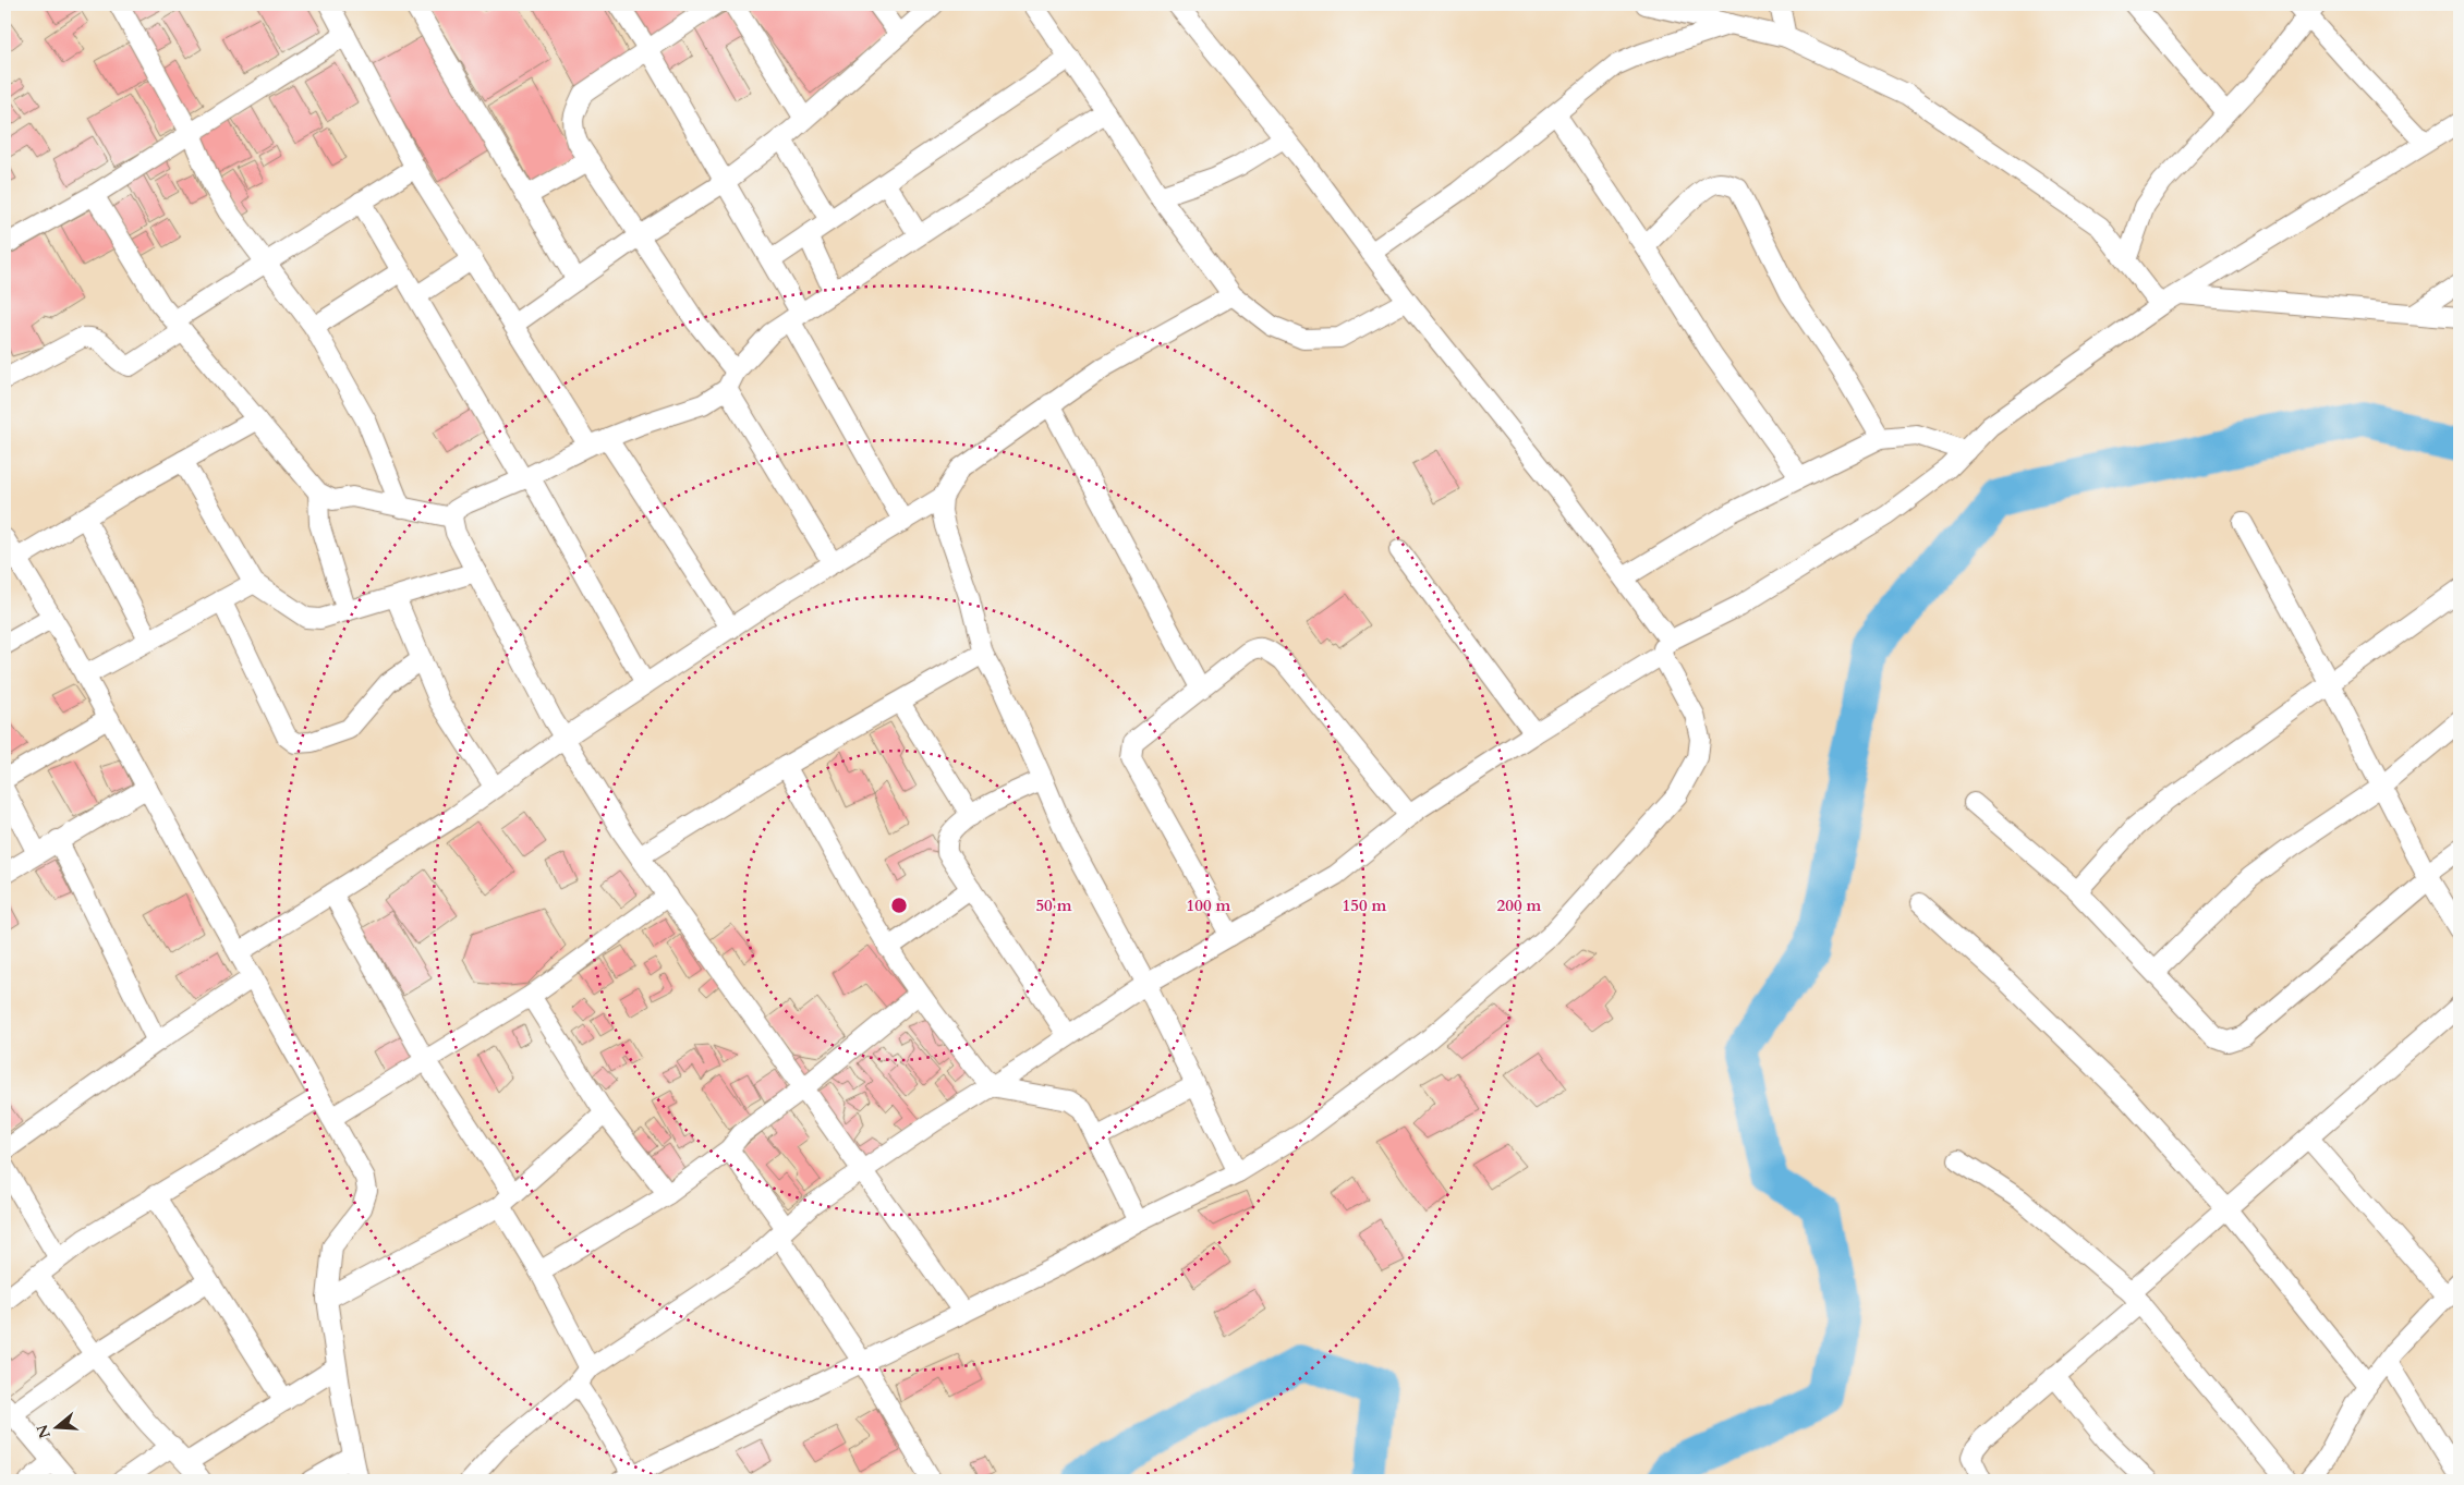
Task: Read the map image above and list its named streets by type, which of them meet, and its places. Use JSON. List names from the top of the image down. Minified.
{"north":"left","rings":["50 m","100 m","150 m","200 m"]}
